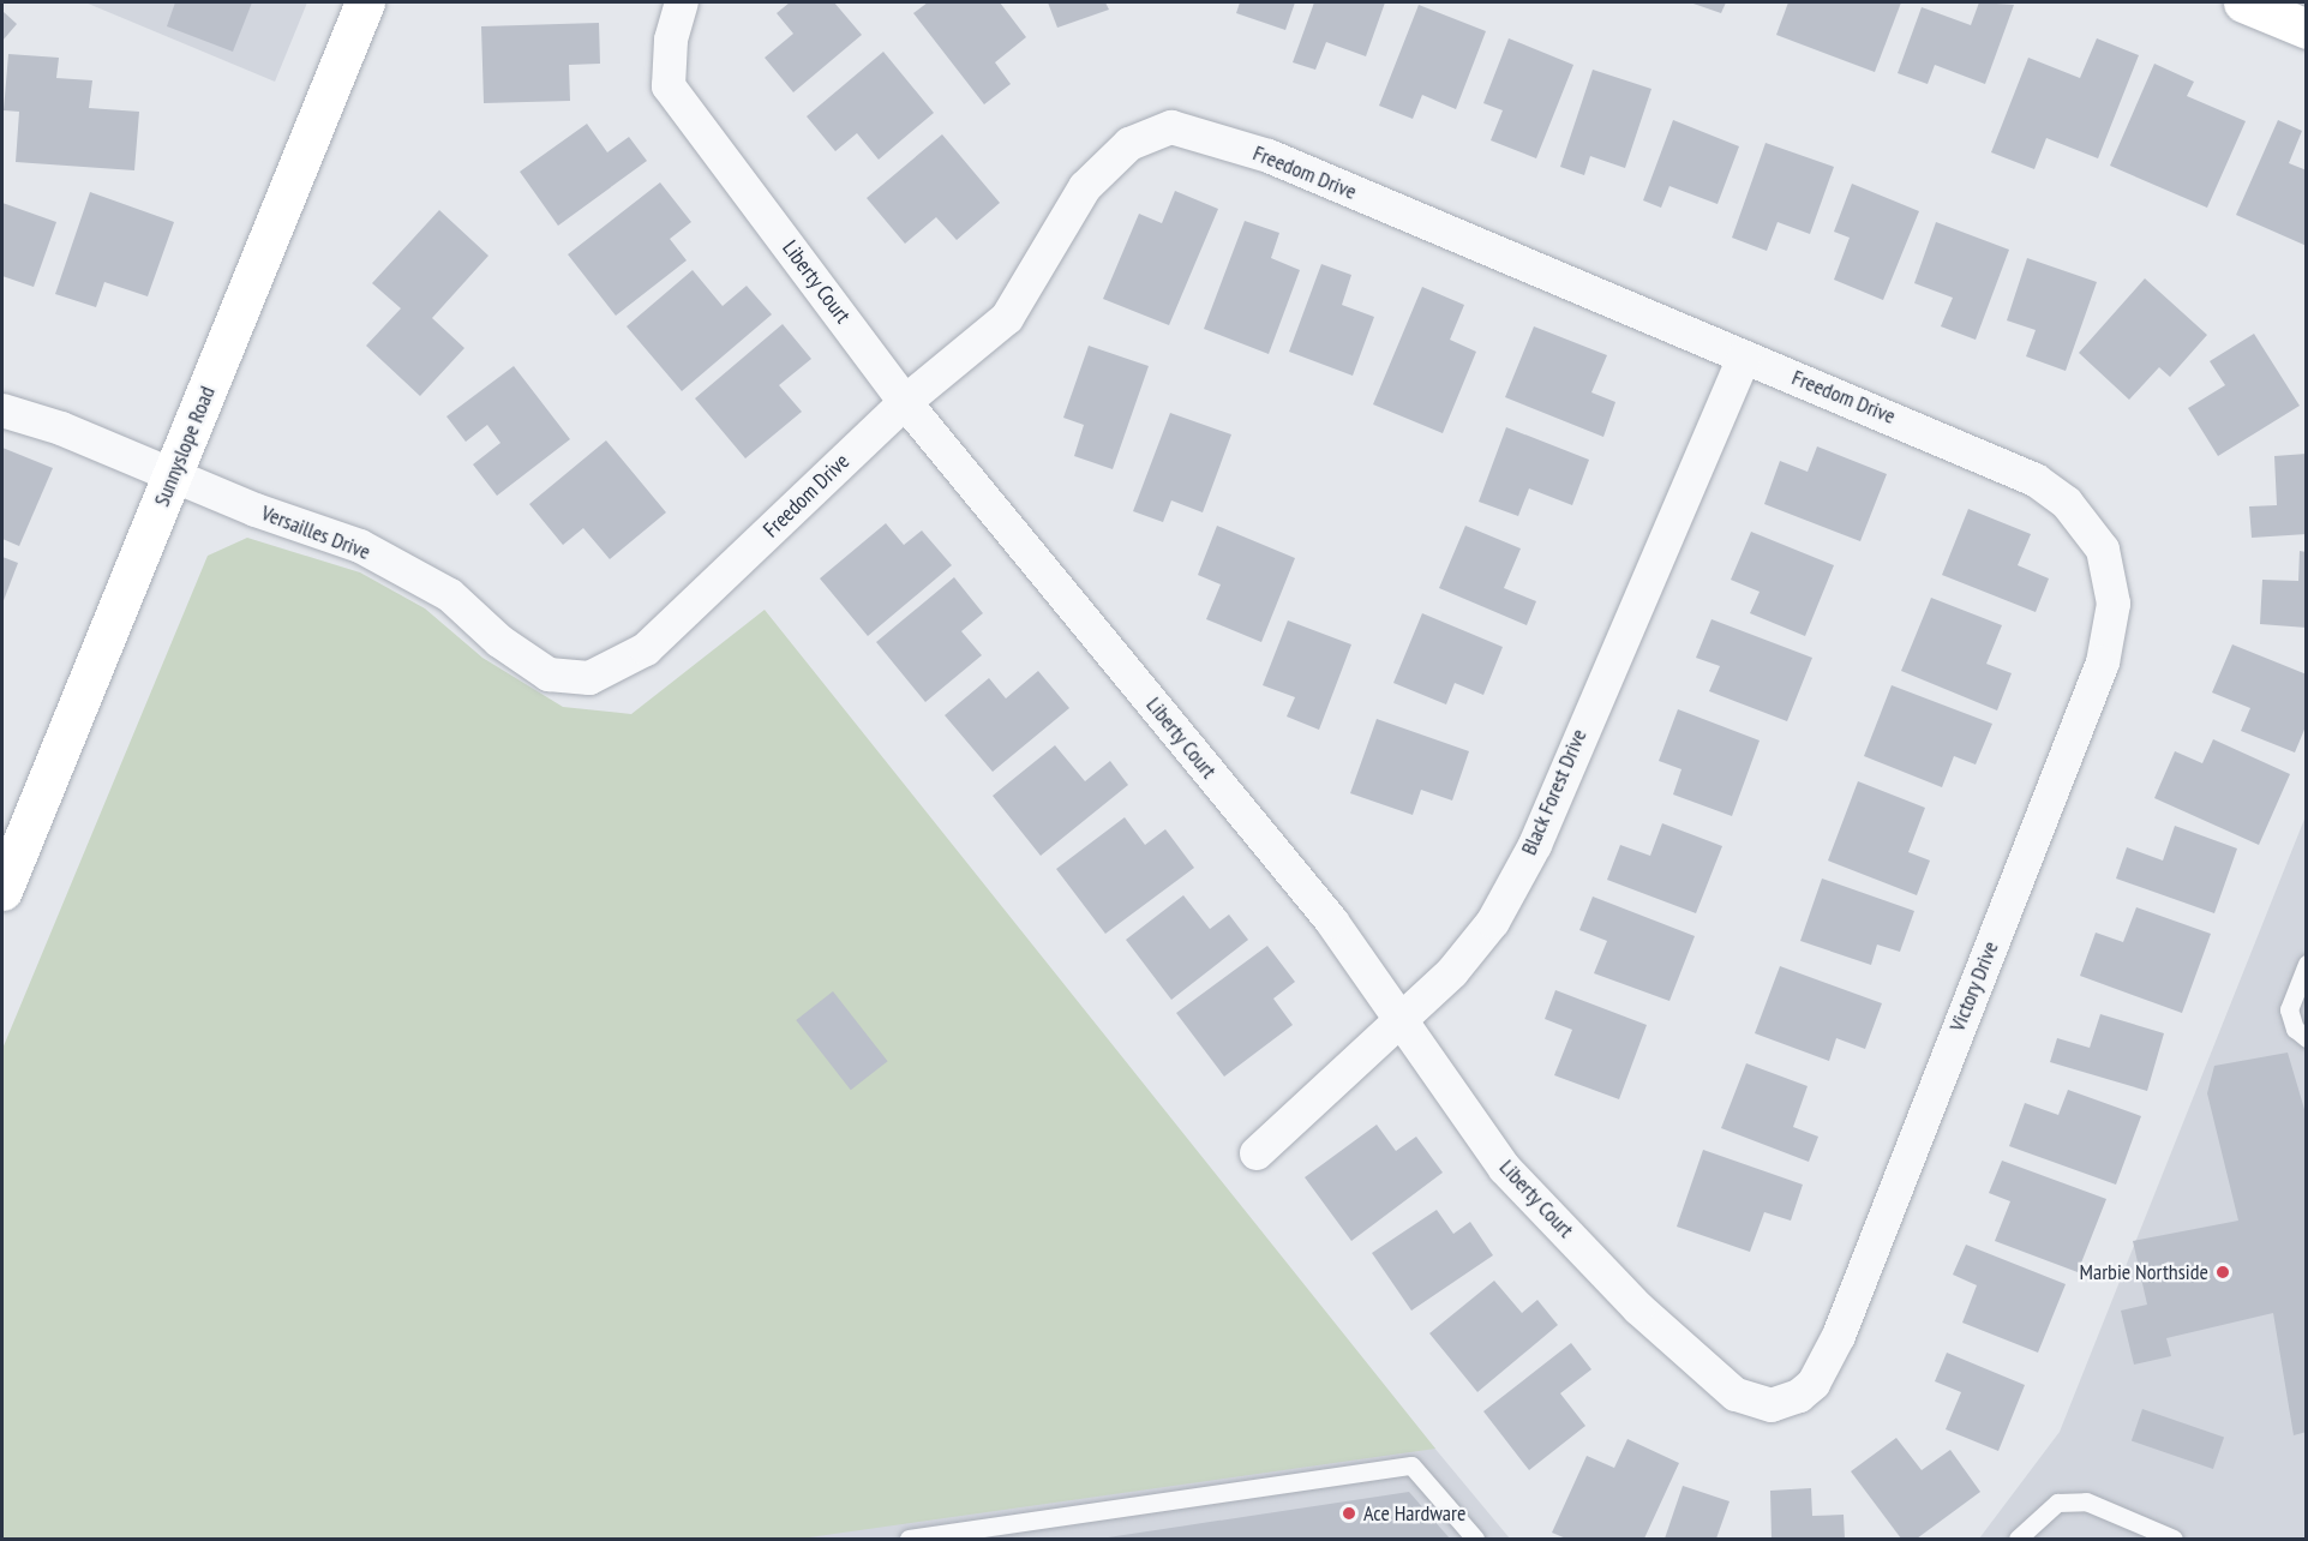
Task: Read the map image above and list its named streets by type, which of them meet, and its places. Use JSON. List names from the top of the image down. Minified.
{"streets":{"street":["Freedom Drive","Liberty Court","Sunnyslope Road","Versailles Drive","Black Forest Drive","Victory Drive"]},"crossings":[["Freedom Drive","Liberty Court"],["Freedom Drive","Versailles Drive"],["Freedom Drive","Black Forest Drive"],["Freedom Drive","Victory Drive"],["Liberty Court","Black Forest Drive"],["Liberty Court","Victory Drive"],["Sunnyslope Road","Versailles Drive"]],"places":["Marbie Northside","Ace Hardware"]}
